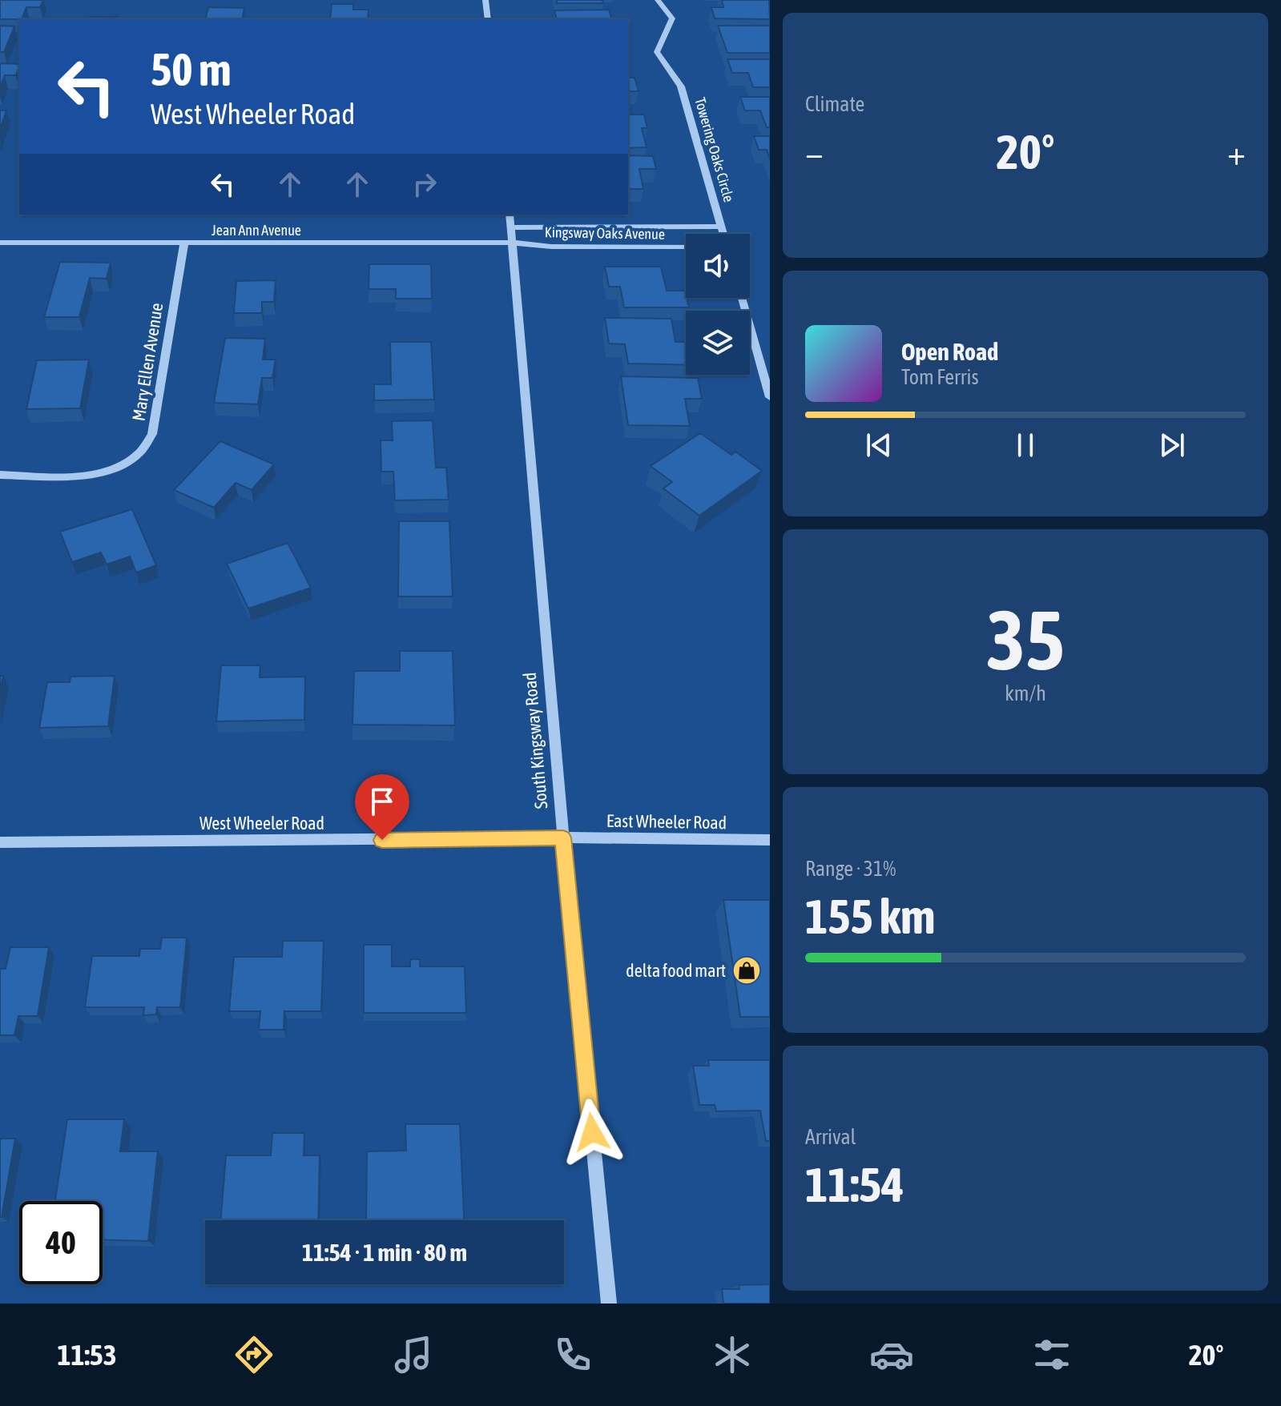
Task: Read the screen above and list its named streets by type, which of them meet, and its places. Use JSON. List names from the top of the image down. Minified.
{"streets":{"street":["Towering Oaks Circle","Jean Ann Avenue","Kingsway Oaks Avenue","Mary Ellen Avenue","South Kingsway Road","East Wheeler Road","West Wheeler Road"]},"crossings":[["Towering Oaks Circle","Kingsway Oaks Avenue"],["Jean Ann Avenue","Kingsway Oaks Avenue"],["Jean Ann Avenue","Mary Ellen Avenue"],["Jean Ann Avenue","South Kingsway Road"],["Kingsway Oaks Avenue","South Kingsway Road"],["South Kingsway Road","East Wheeler Road"],["South Kingsway Road","West Wheeler Road"],["East Wheeler Road","West Wheeler Road"]],"places":{"shop":["delta food mart"]},"page":{"tile":["Climate",["35","km/h"],["Range · 31%","155 km"],["Arrival","11:54"]],"turn":["50 m","West Wheeler Road"],"heat":["−","20°","+"],"song":["Open Road","Tom Ferris"],"limit":"40","trip":"11:54 · 1 min · 80 m","tabs":["11:53","20°"]}}
